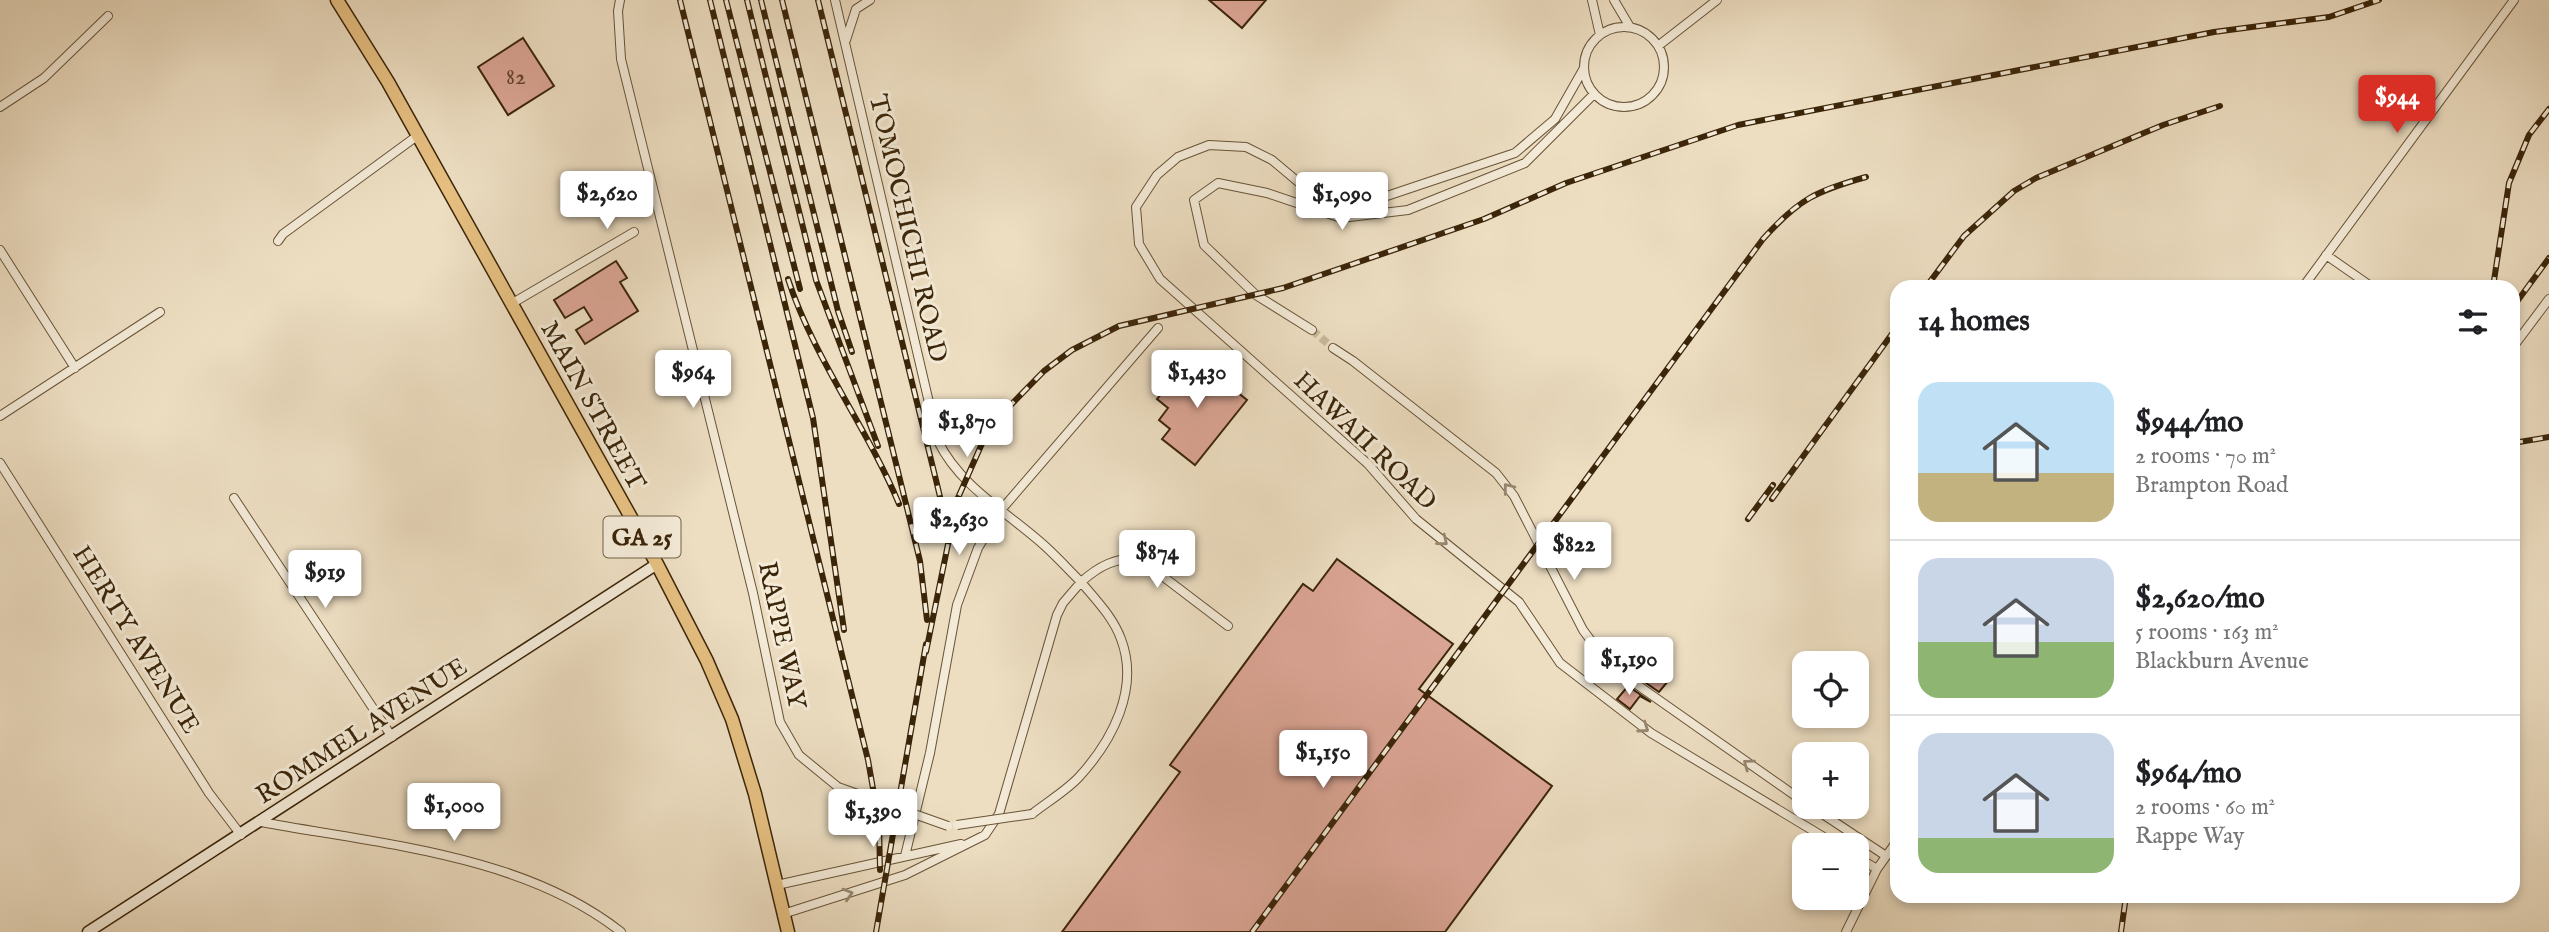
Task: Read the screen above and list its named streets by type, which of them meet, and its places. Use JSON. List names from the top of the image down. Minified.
{"streets":{"main road":["MAIN STREET","GA 25"],"street":["TOMOCHICHI ROAD","HAWAII ROAD","RAPPE WAY","HERTY AVENUE","ROMMEL AVENUE"]},"crossings":[["TOMOCHICHI ROAD","RAPPE WAY"],["MAIN STREET","ROMMEL AVENUE"],["HERTY AVENUE","ROMMEL AVENUE"]],"house_numbers":["82"],"page":{"price":["$944","$2,620","$1,090","$964","$1,430","$1,870","$2,630","$822","$874","$919","$1,190","$1,150","$1,000","$1,390"],"heading":"14 homes","list":[{"name":"$944/mo","note":"2 rooms · 70 m² · Brampton Road"},{"name":"$2,620/mo","note":"5 rooms · 163 m² · Blackburn Avenue"},{"name":"$964/mo","note":"2 rooms · 60 m² · Rappe Way"}],"map_buttons":["+","−"]}}
